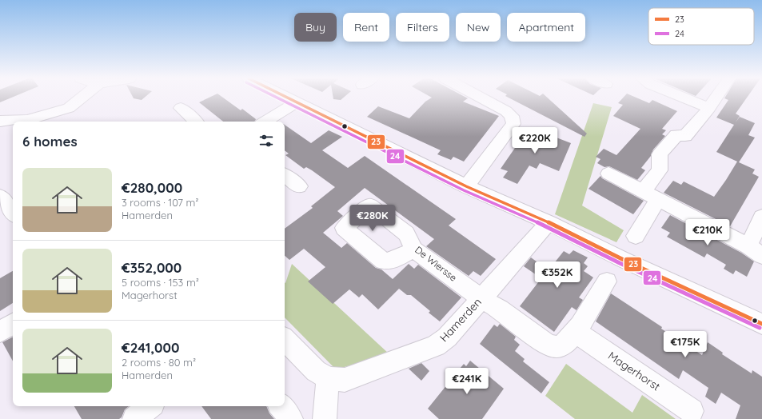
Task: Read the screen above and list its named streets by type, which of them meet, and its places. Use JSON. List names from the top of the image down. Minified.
{"streets":{"street":["De Wiersse","Hamerden","Magerhorst"]},"crossings":[["De Wiersse","Hamerden"]],"lines":["transit line 23","transit line 24"],"legend":["23","24"],"page":{"chip":["Buy","Rent","Filters","New","Apartment"],"heading":"6 homes","price":["€220K","€280K","€210K","€352K","€175K","€241K"],"list":[{"name":"€280,000","note":"3 rooms · 107 m² · Hamerden"},{"name":"€352,000","note":"5 rooms · 153 m² · Magerhorst"},{"name":"€241,000","note":"2 rooms · 80 m² · Hamerden"}]}}
